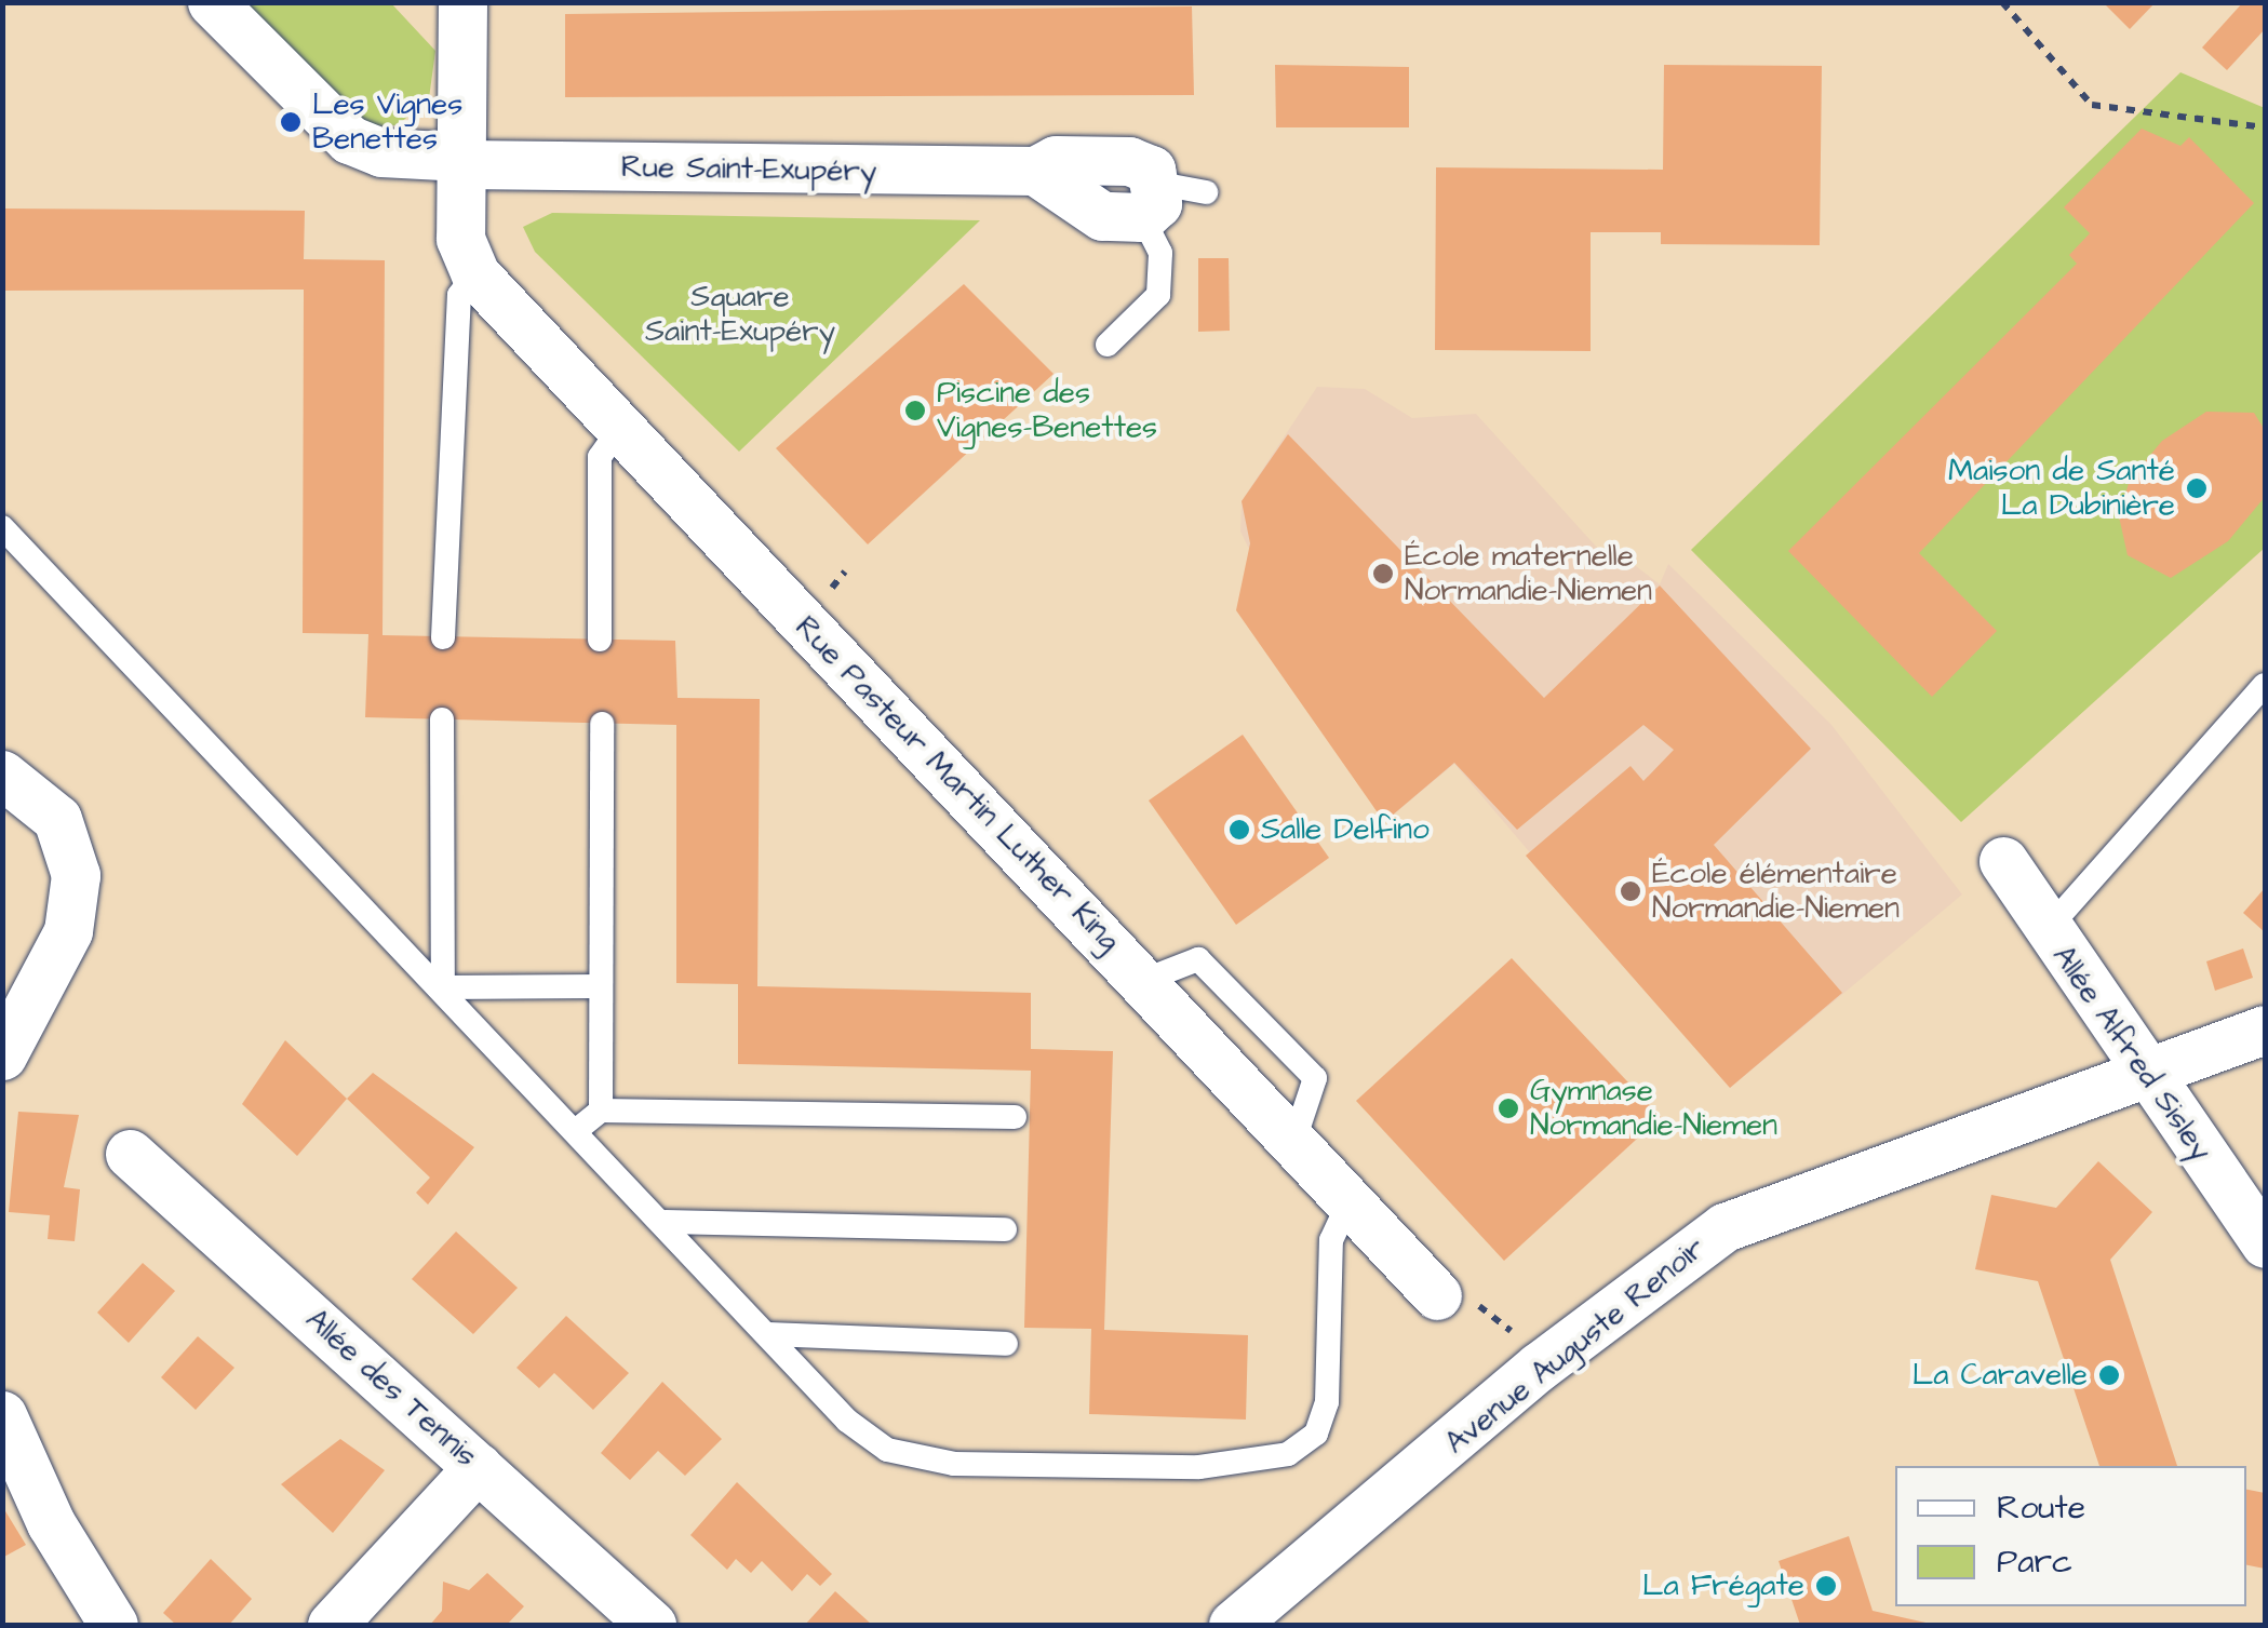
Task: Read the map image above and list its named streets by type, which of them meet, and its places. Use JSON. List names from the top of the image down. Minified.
{"streets":{"street":["Rue Saint-Exupéry","Rue Pasteur Martin Luther King","Allée Alfred Sisley","Avenue Auguste Renoir","Allée des Tennis"]},"crossings":[["Allée Alfred Sisley","Avenue Auguste Renoir"]],"parks":["Square Saint-Exupéry"],"places":["Les Vignes Benettes","Piscine des Vignes-Benettes","Maison de Santé La Dubinière","École maternelle Normandie-Niemen","Salle Delfino","École élémentaire Normandie-Niemen","Gymnase Normandie-Niemen","La Caravelle","La Frégate"],"legend":["Route","Parc"]}
